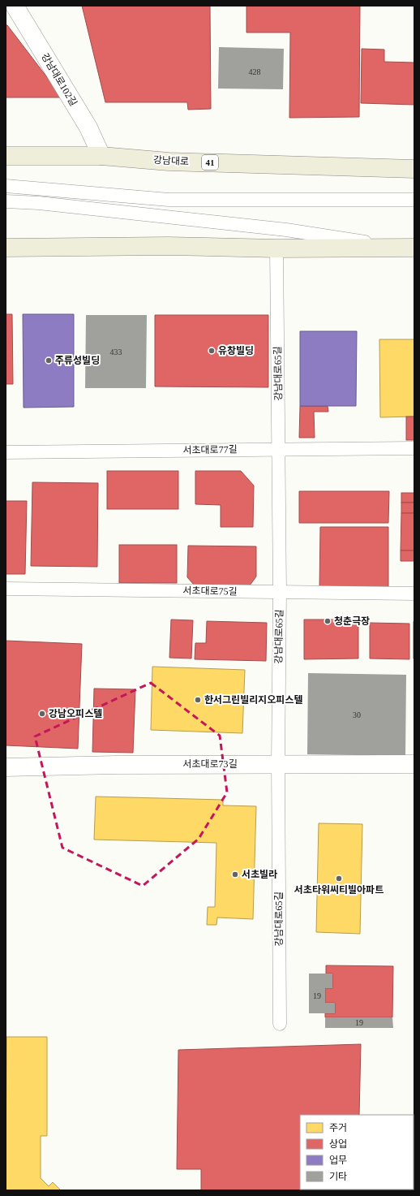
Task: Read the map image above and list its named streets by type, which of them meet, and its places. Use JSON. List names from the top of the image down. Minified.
{"streets":{"main road":["강남대로","41"],"street":["강남대로102길","서초대로73길"],"lane":["강남대로65길","서초대로77길","서초대로75길"]},"crossings":[["강남대로102길","강남대로"],["강남대로65길","서초대로77길"],["강남대로65길","서초대로75길"],["강남대로65길","서초대로73길"]],"places":["유창빌딩","주류성빌딩","청춘극장","한서그린빌리지오피스텔","강남오피스텔","서초빌라","서초타워씨티빌아파트"],"house_numbers":["428","433","30","19","19"],"legend":["주거","상업","업무","기타"]}
